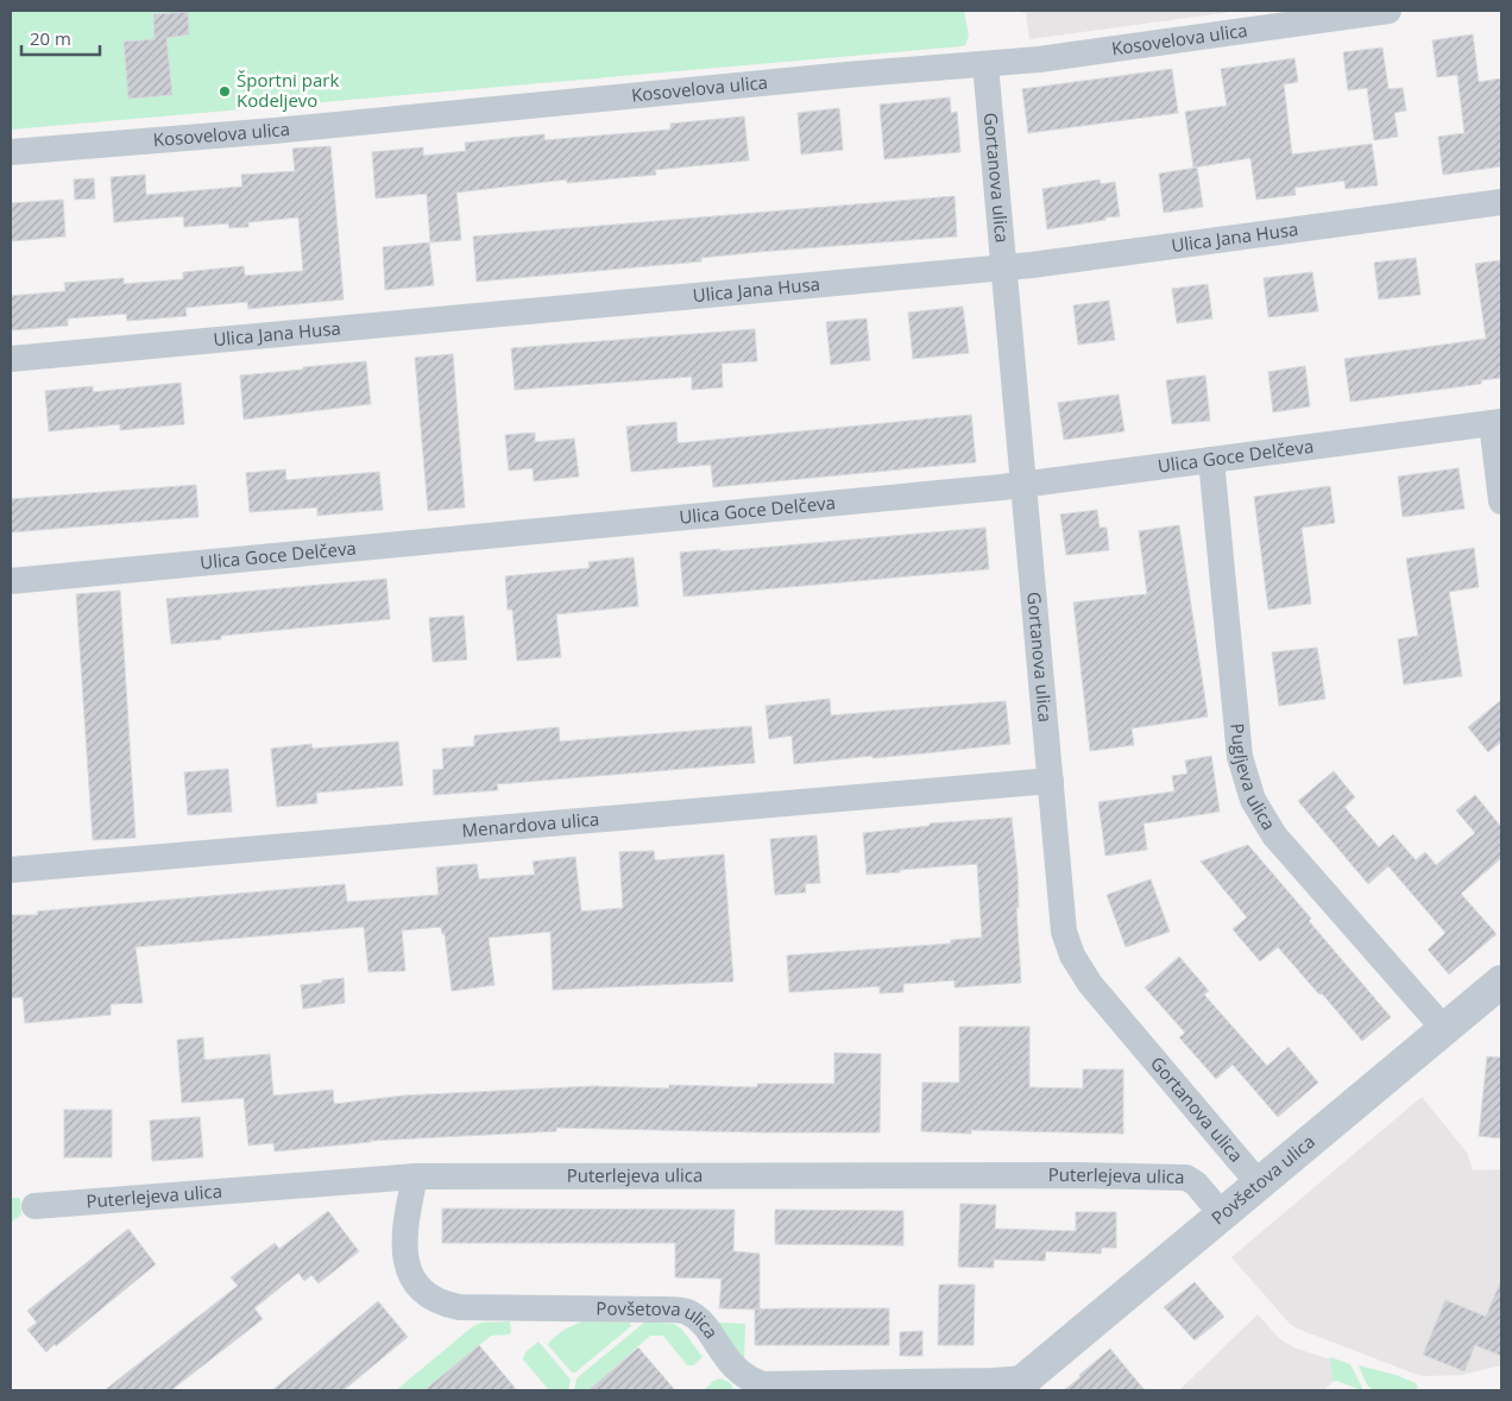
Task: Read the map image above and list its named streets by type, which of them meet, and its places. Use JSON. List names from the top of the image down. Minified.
{"streets":{"street":["Kosovelova ulica","Gortanova ulica","Ulica Jana Husa","Ulica Goce Delčeva","Pugljeva ulica","Menardova ulica","Puterlejeva ulica","Povšetova ulica"]},"crossings":[["Kosovelova ulica","Gortanova ulica"],["Gortanova ulica","Ulica Jana Husa"],["Gortanova ulica","Ulica Goce Delčeva"],["Gortanova ulica","Menardova ulica"],["Gortanova ulica","Povšetova ulica"],["Ulica Goce Delčeva","Pugljeva ulica"],["Pugljeva ulica","Povšetova ulica"],["Puterlejeva ulica","Povšetova ulica"]],"places":["Športni park Kodeljevo"],"scale_bar":"20 m"}
